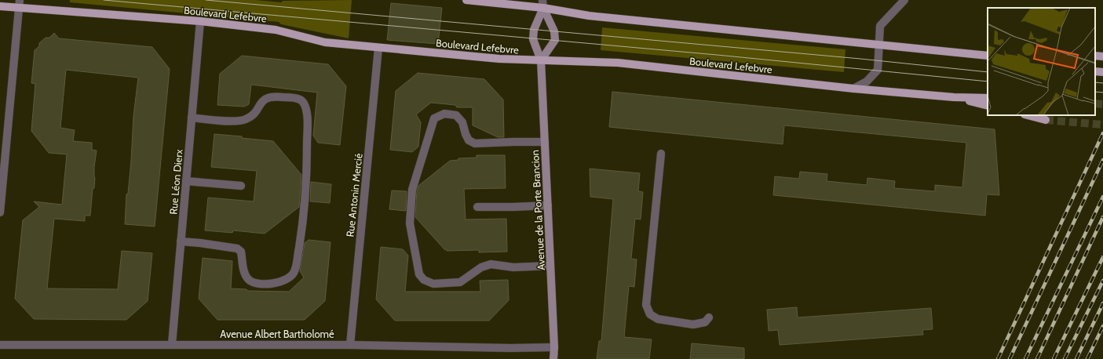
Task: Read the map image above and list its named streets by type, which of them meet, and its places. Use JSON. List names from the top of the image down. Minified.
{"streets":{"main road":["Boulevard Lefebvre","Avenue de la Porte Brancion"],"street":["Rue Léon Dierx","Rue Antonin Mercié","Avenue Albert Bartholomé"]},"crossings":[["Boulevard Lefebvre","Rue Léon Dierx"],["Boulevard Lefebvre","Rue Antonin Mercié"],["Boulevard Lefebvre","Avenue de la Porte Brancion"],["Rue Léon Dierx","Avenue Albert Bartholomé"],["Rue Antonin Mercié","Avenue Albert Bartholomé"],["Avenue de la Porte Brancion","Avenue Albert Bartholomé"]]}
